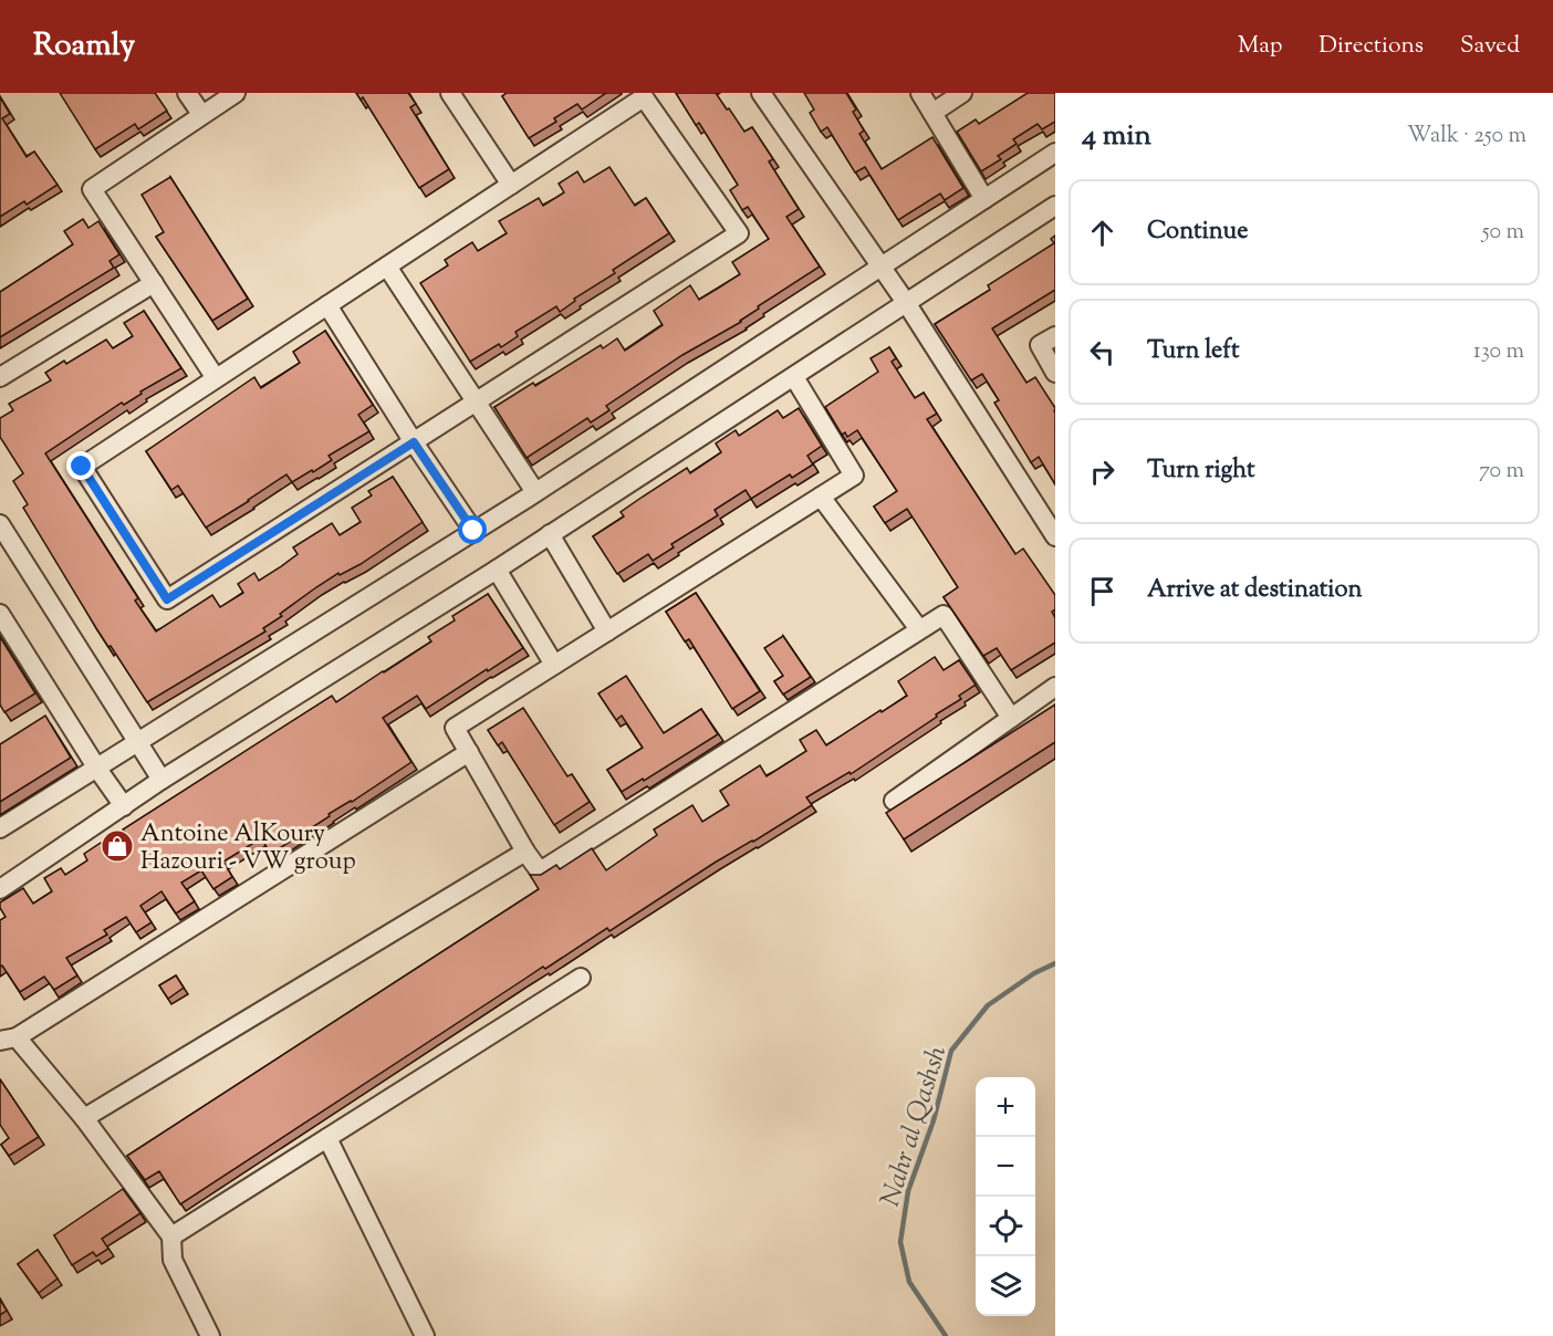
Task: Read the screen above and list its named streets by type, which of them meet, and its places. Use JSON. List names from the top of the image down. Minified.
{"water":["Nahr al Qashsh"],"places":{"shop":["Antoine AlKoury Hazouri - VW group"]},"page":{"header":"Roamly","nav":["Map","Directions","Saved"],"heading":["4 min","Walk · 250 m"],"list":[["Continue","50 m"],["Turn left","130 m"],["Turn right","70 m"],"Arrive at destination"],"map_buttons":["+","−"]}}
